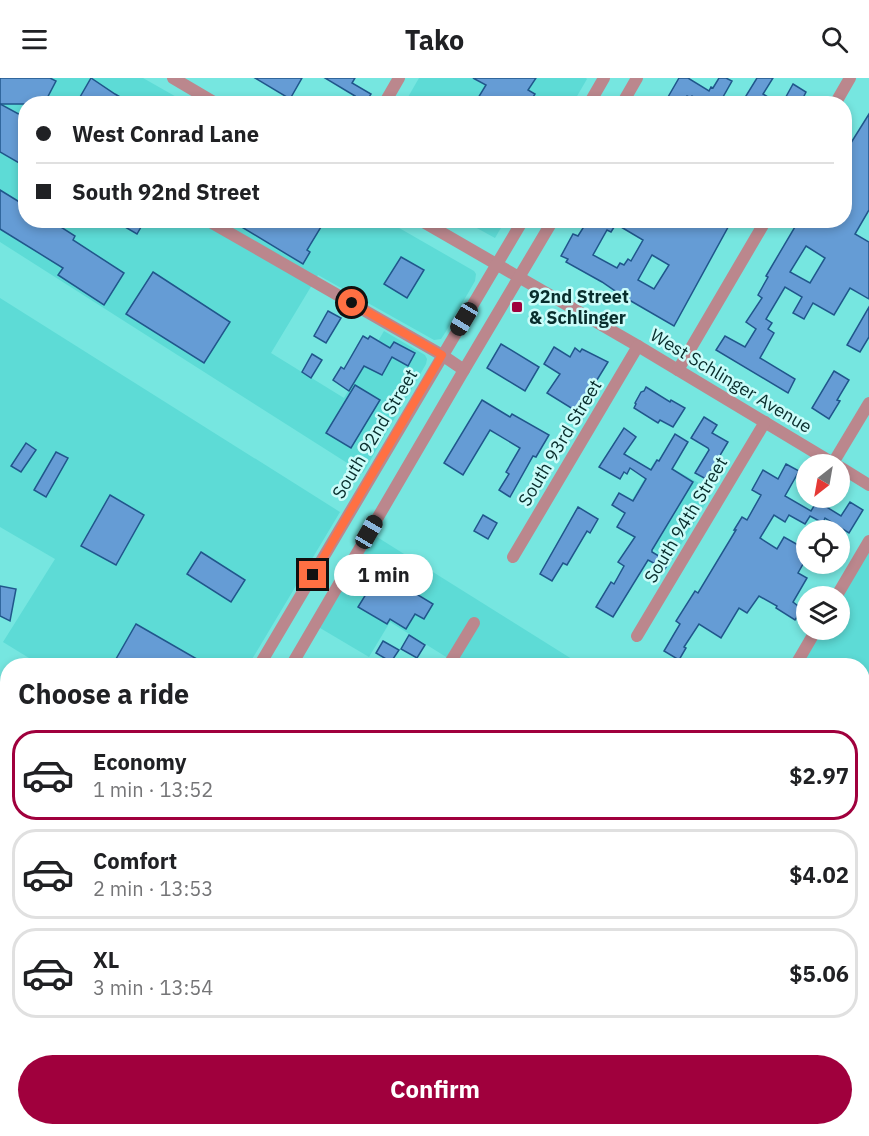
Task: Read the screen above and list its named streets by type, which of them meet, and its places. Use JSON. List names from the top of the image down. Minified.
{"streets":{"street":["West Schlinger Avenue","South 92nd Street","South 93rd Street","South 94th Street"]},"crossings":[["West Schlinger Avenue","South 92nd Street"],["West Schlinger Avenue","South 93rd Street"],["West Schlinger Avenue","South 94th Street"]],"places":{"transit":["92nd Street & Schlinger"]},"north":"bottom left","page":{"header":"Tako","banner":["West Conrad Lane","South 92nd Street"],"bubble":"1 min","heading":"Choose a ride","list":[{"name":"Economy","note":"1 min · 13:52","value":"$2.97"},{"name":"Comfort","note":"2 min · 13:53","value":"$4.02"},{"name":"XL","note":"3 min · 13:54","value":"$5.06"}],"buttons":"Confirm"}}
